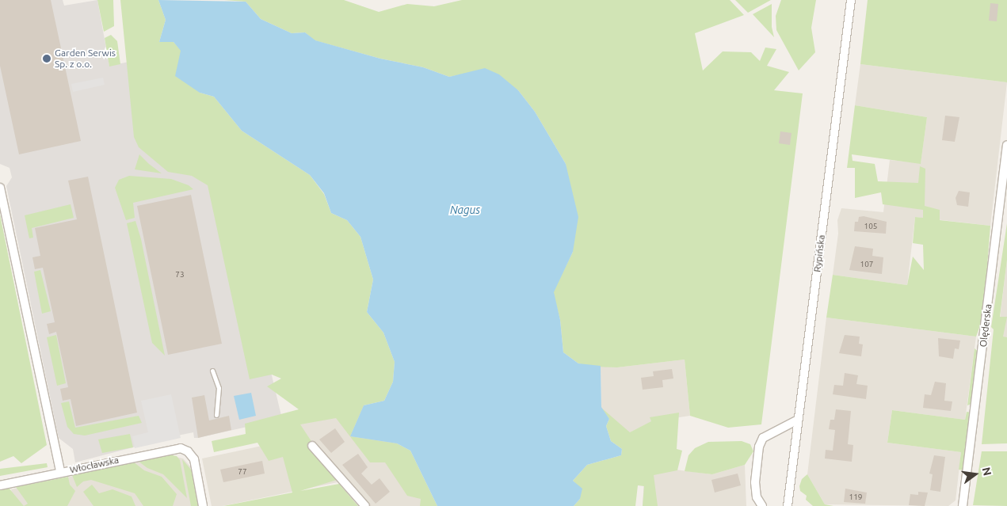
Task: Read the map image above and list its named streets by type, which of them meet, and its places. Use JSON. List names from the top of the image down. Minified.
{"streets":{"street":["Rypińska","Olęderska","Włocławska"]},"water":["Nagus"],"places":["Garden Serwis Sp. z o.o."],"house_numbers":["105","107","73","77","119"],"north":"right"}
